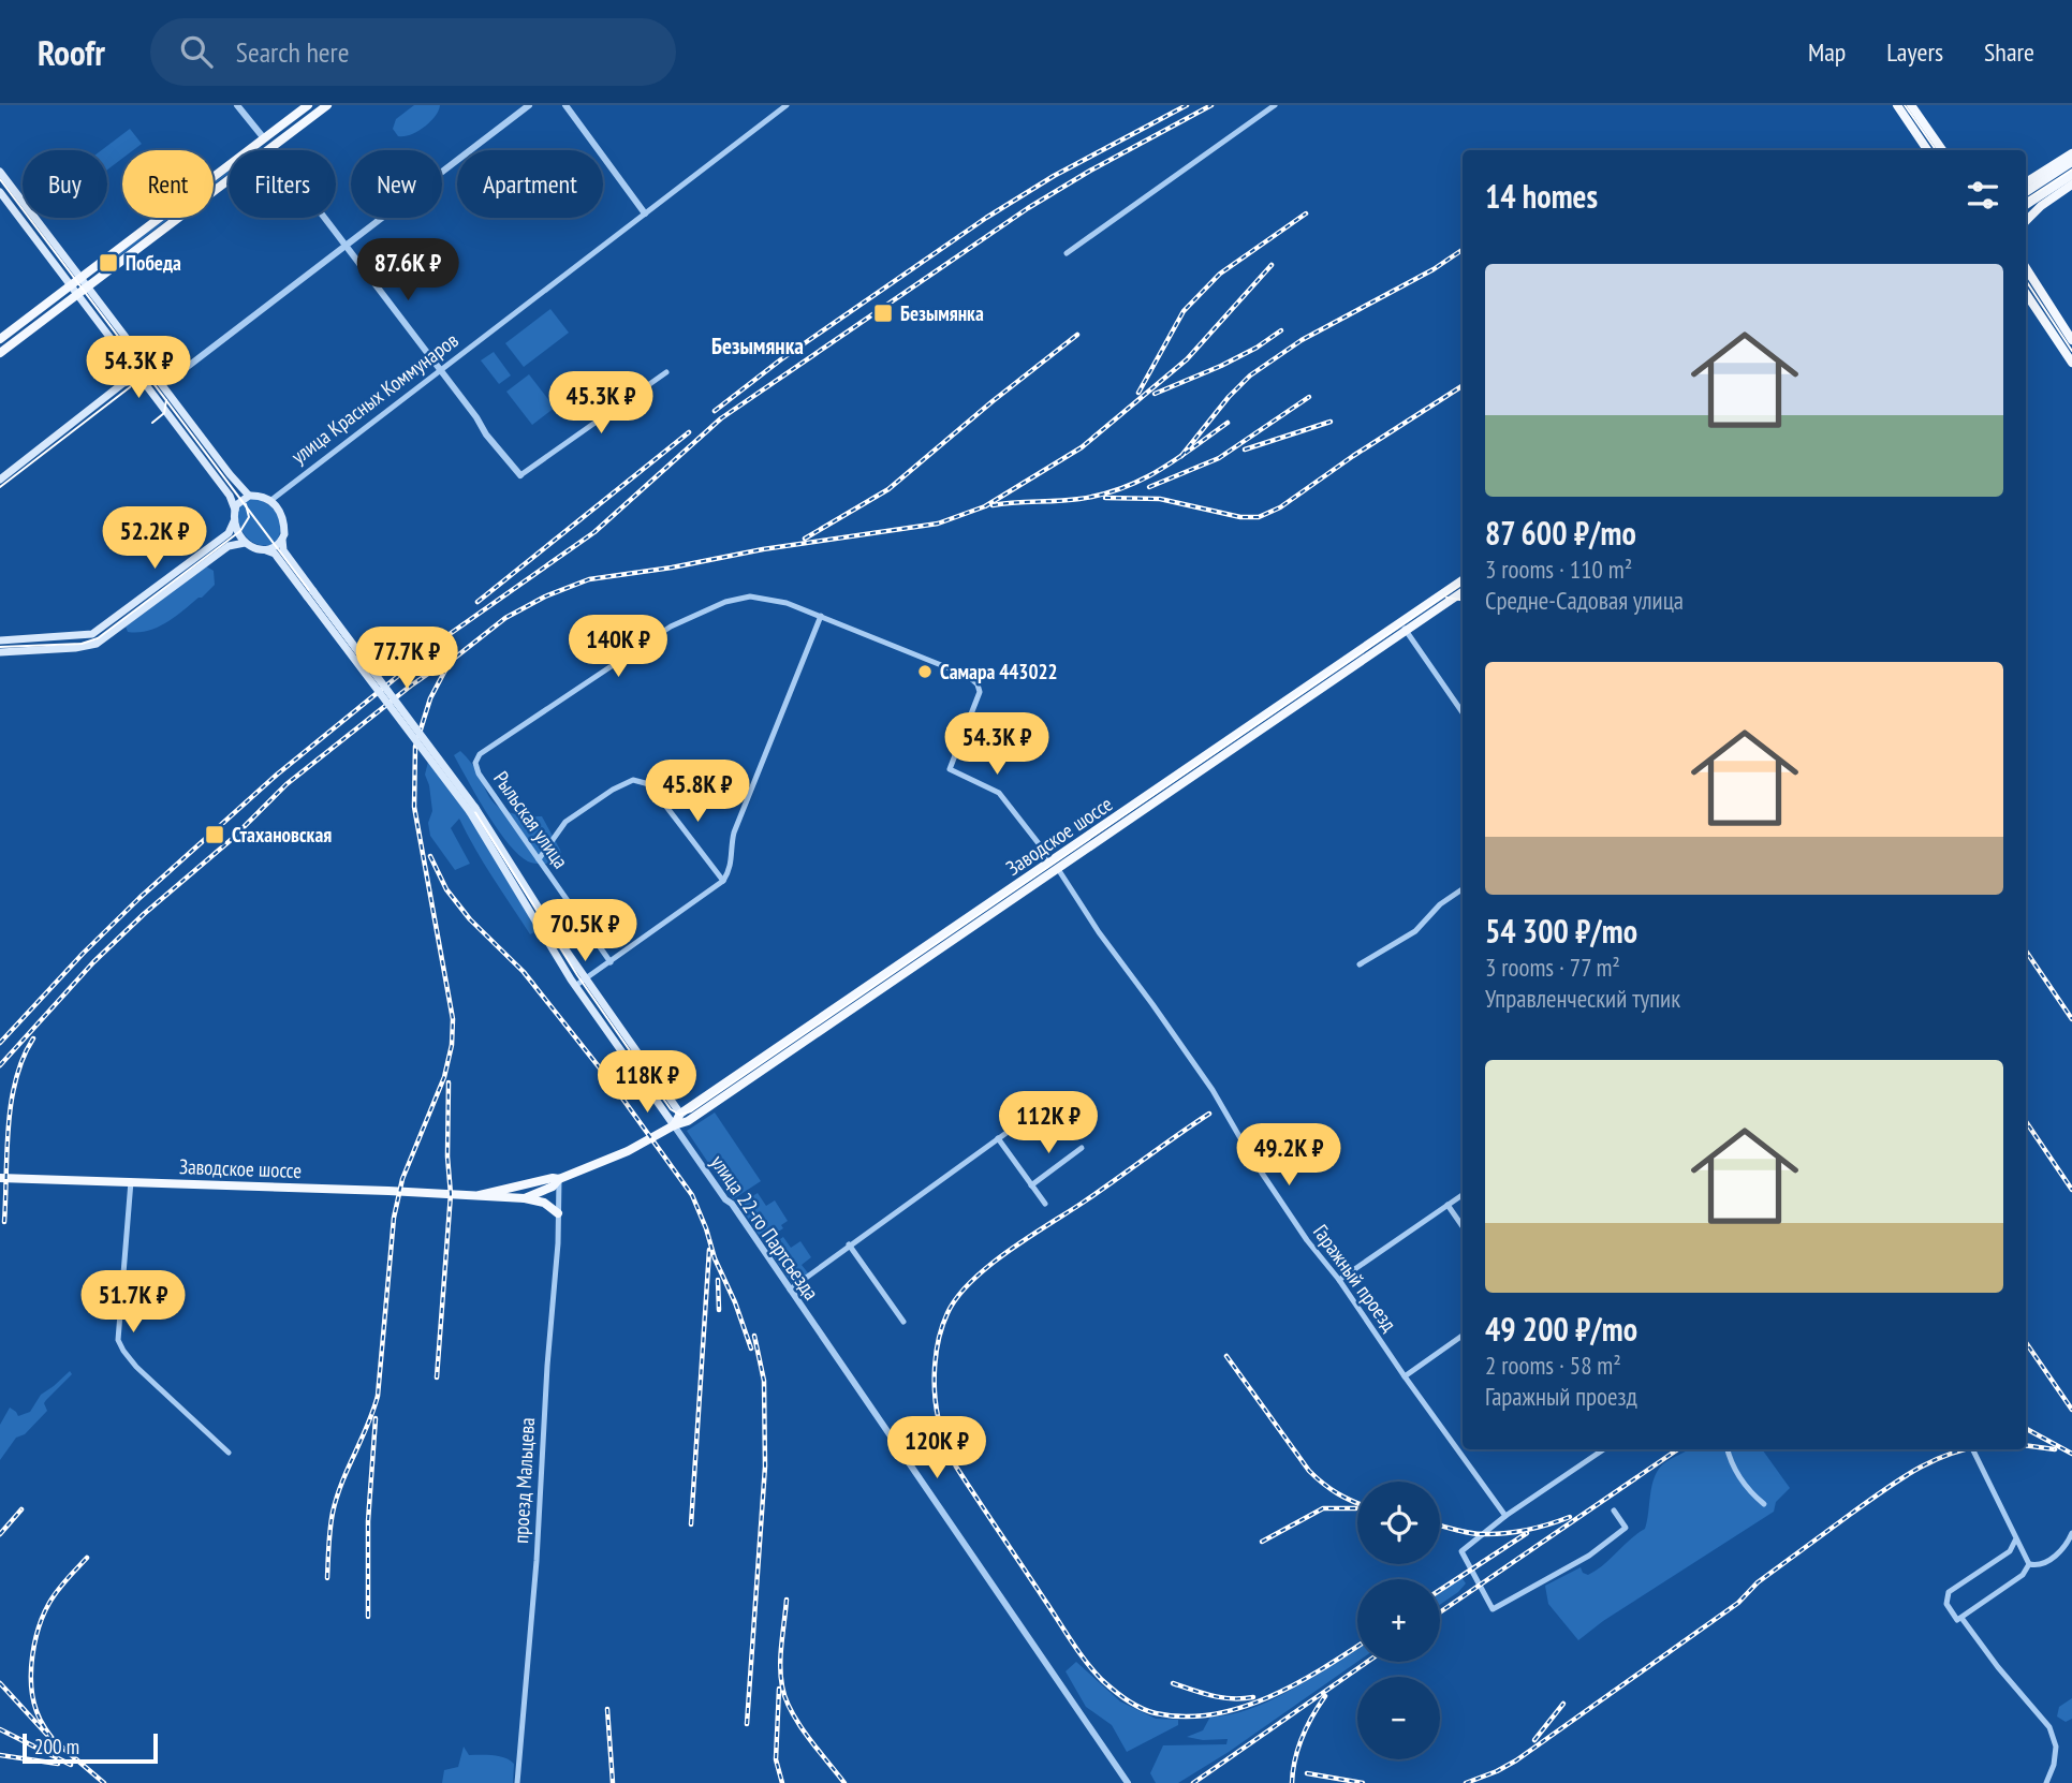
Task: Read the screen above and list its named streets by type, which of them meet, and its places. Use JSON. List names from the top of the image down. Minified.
{"streets":{"main road":["Заводское шоссе","улица 22-го Партсъезда"],"street":["улица Красных Коммунаров","Рыльская улица","Гаражный проезд","проезд Мальцева"]},"crossings":[["улица Красных Коммунаров","улица 22-го Партсъезда"],["Рыльская улица","Гаражный проезд"],["Заводское шоссе","улица 22-го Партсъезда"],["Заводское шоссе","Гаражный проезд"],["Заводское шоссе","проезд Мальцева"]],"districts":["Безымянка"],"places":{"transit":["Победа","Безымянка","Стахановская"],"other":["Самара 443022"]},"scale_bar":"200 m","page":{"header":"Roofr","search":"Search here","nav":["Map","Layers","Share"],"chip":["Buy","Rent","Filters","New","Apartment"],"heading":"14 homes","price":["87.6K ₽","54.3K ₽","45.3K ₽","52.2K ₽","140K ₽","77.7K ₽","54.3K ₽","45.8K ₽","70.5K ₽","118K ₽","112K ₽","49.2K ₽","51.7K ₽","120K ₽"],"list":[{"name":"87 600 ₽/mo","note":"3 rooms · 110 m² · Средне-Садовая улица"},{"name":"54 300 ₽/mo","note":"3 rooms · 77 m² · Управленческий тупик"},{"name":"49 200 ₽/mo","note":"2 rooms · 58 m² · Гаражный проезд"}],"map_buttons":["+","−"],"scale":"200 m"}}
